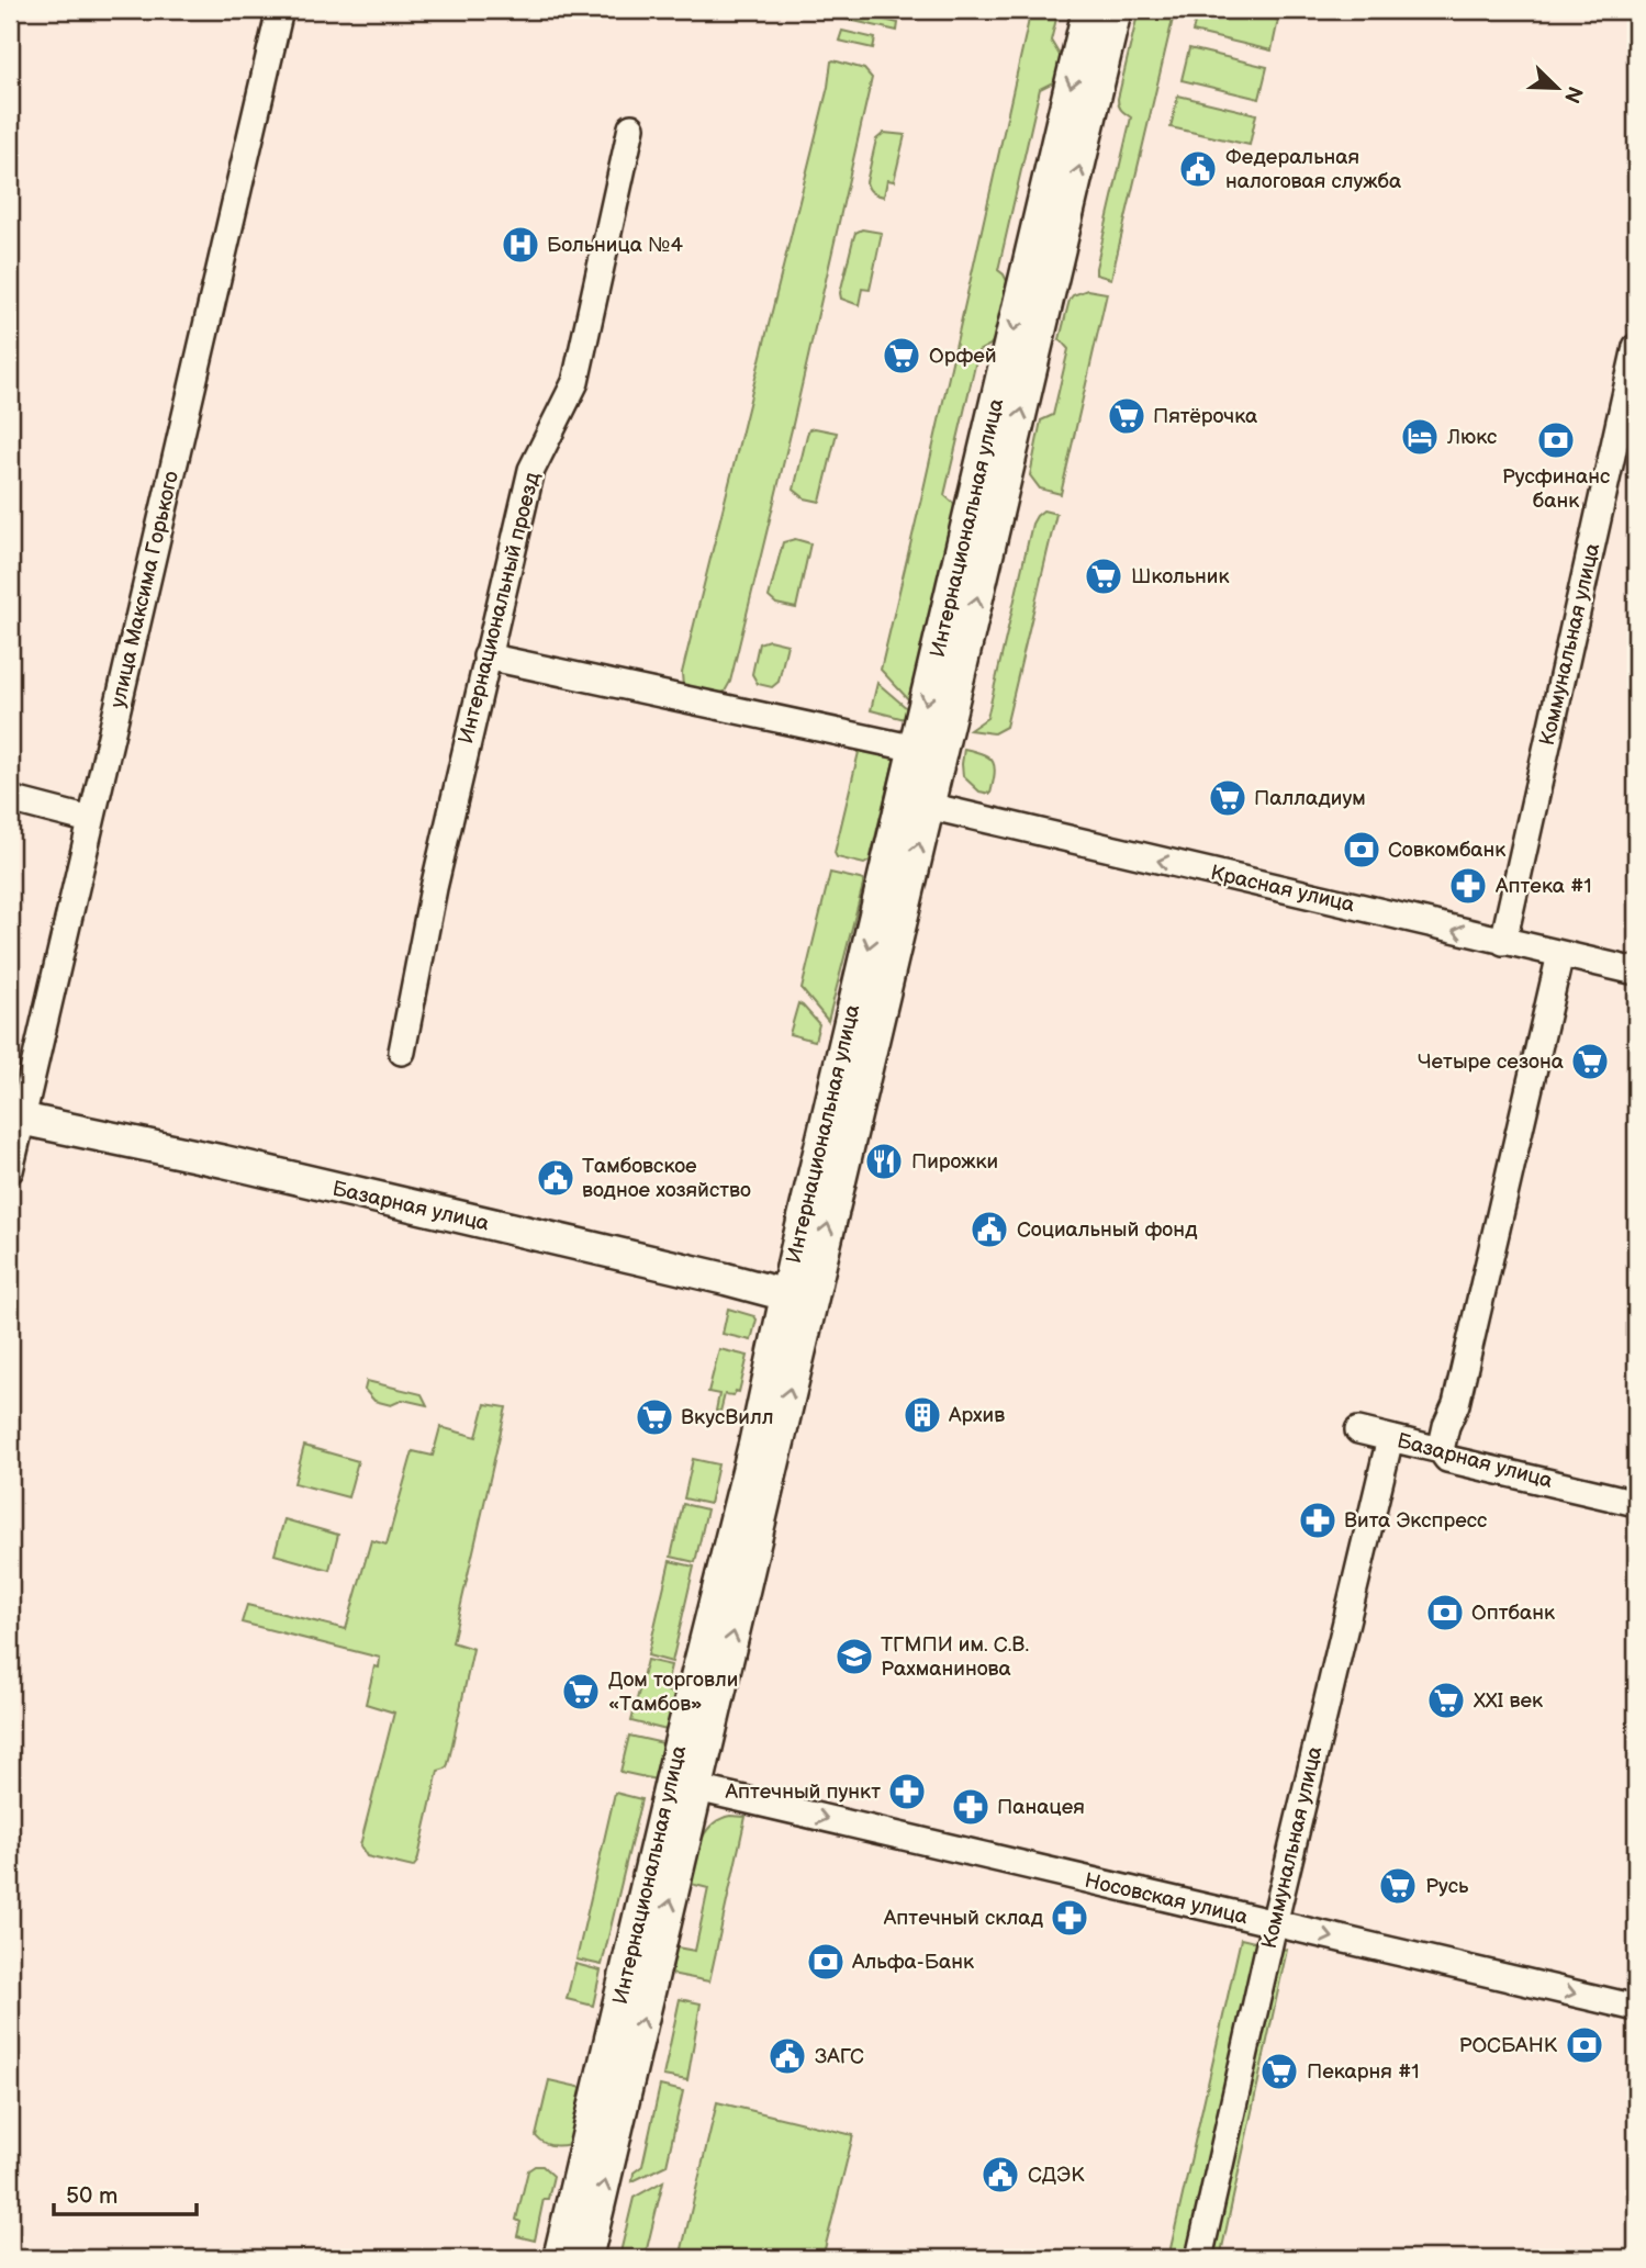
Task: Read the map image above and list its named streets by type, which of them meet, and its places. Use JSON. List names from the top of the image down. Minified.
{"streets":{"main road":["Интернациональная улица","Базарная улица"],"street":["улица Максима Горького","Интернациональный проезд","Коммунальная улица","Красная улица","Носовская улица"]},"crossings":[["Интернациональная улица","Красная улица"],["Интернациональная улица","Базарная улица"],["Интернациональная улица","Носовская улица"],["улица Максима Горького","Базарная улица"],["Коммунальная улица","Красная улица"],["Коммунальная улица","Базарная улица"],["Коммунальная улица","Носовская улица"]],"one_way":["Красная улица","Носовская улица"],"places":{"public building":["Федеральная налоговая служба","Тамбовское водное хозяйство","Социальный фонд","ЗАГС","СДЭК"],"hospital":["Больница №4"],"supermarket":["Орфей","Пятёрочка","Школьник","Палладиум","Четыре сезона","ВкусВилл","Дом торговли «Тамбов»","XXI век","Русь","Пекарня #1"],"hotel":["Люкс"],"bank":["Русфинанс банк","Совкомбанк","Оптбанк","Альфа-Банк","РОСБАНК"],"pharmacy":["Аптека #1","Вита Экспресс","Аптечный пункт","Панацея","Аптечный склад"],"restaurant":["Пирожки"],"building":["Архив"],"school or university":["ТГМПИ им. С.В. Рахманинова"]},"scale_bar":"50 m","north":"bottom right"}
